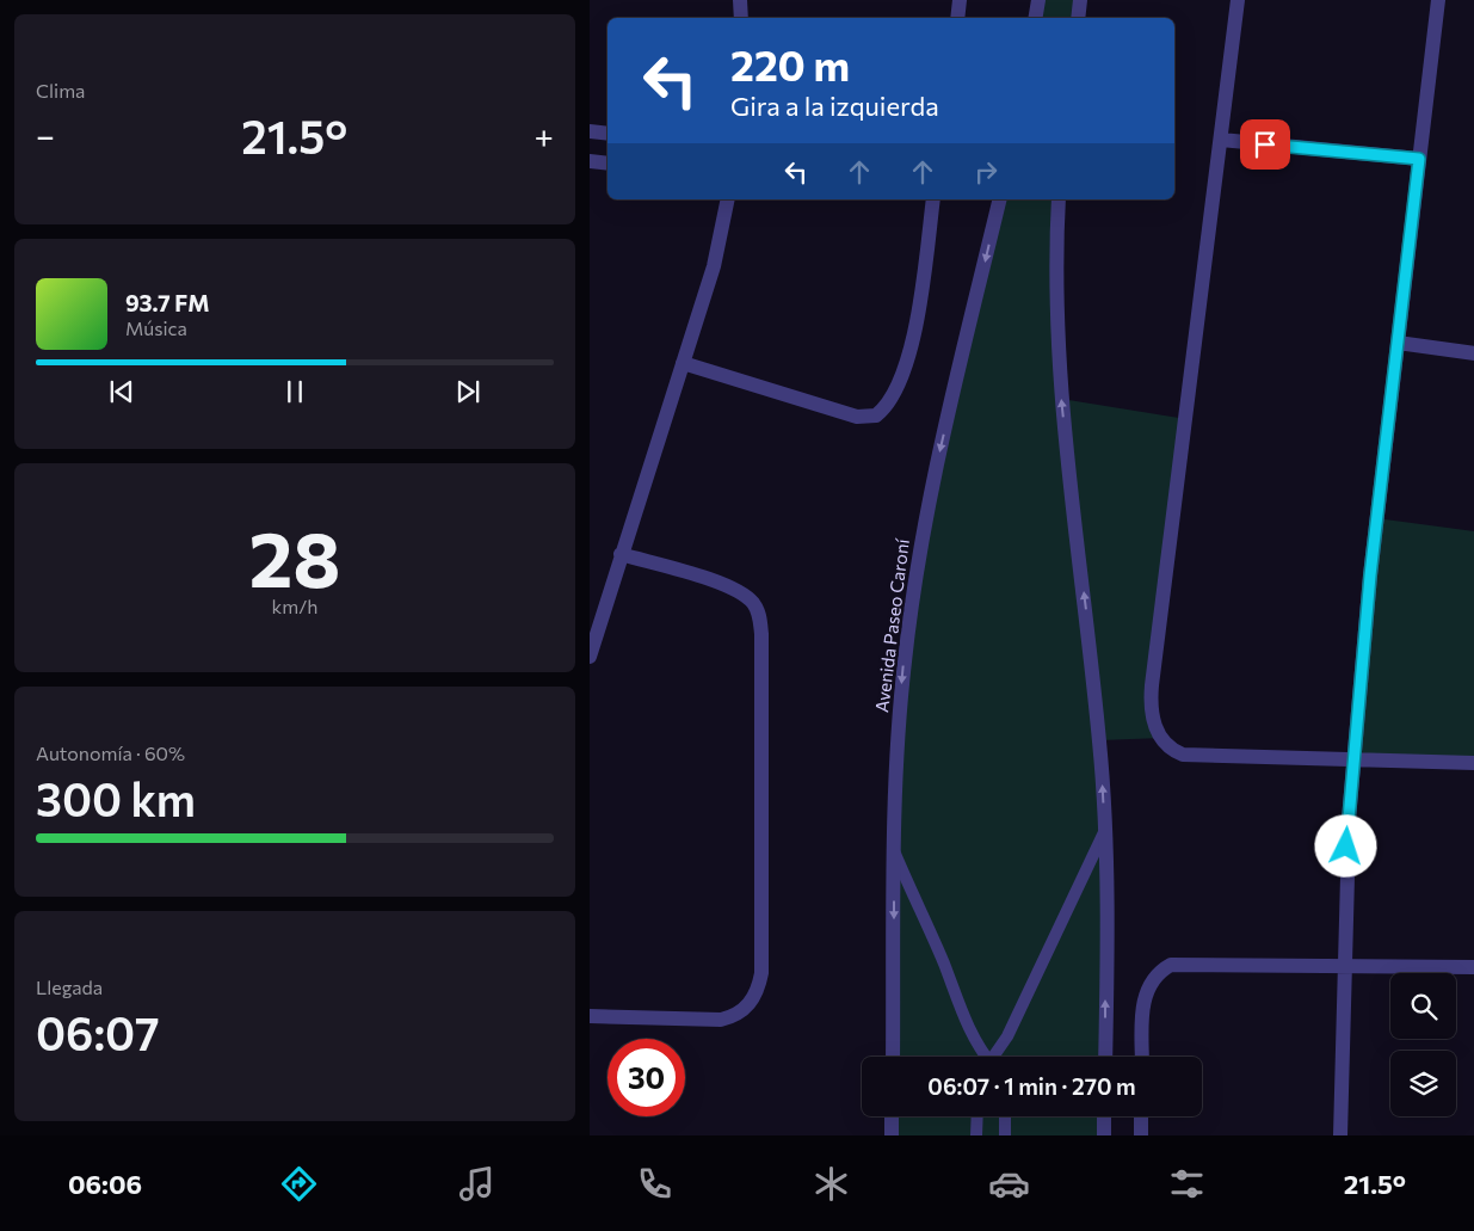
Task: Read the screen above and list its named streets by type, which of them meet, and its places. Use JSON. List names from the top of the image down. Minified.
{"streets":{"street":["Avenida Paseo Caroní"]},"page":{"tile":["Clima",["28","km/h"],["Autonomía · 60%","300 km"],["Llegada","06:07"]],"turn":["220 m","Gira a la izquierda"],"heat":["−","21.5°","+"],"song":["93.7 FM","Música"],"limit":"30","trip":"06:07 · 1 min · 270 m","tabs":["06:06","21.5°"]}}
